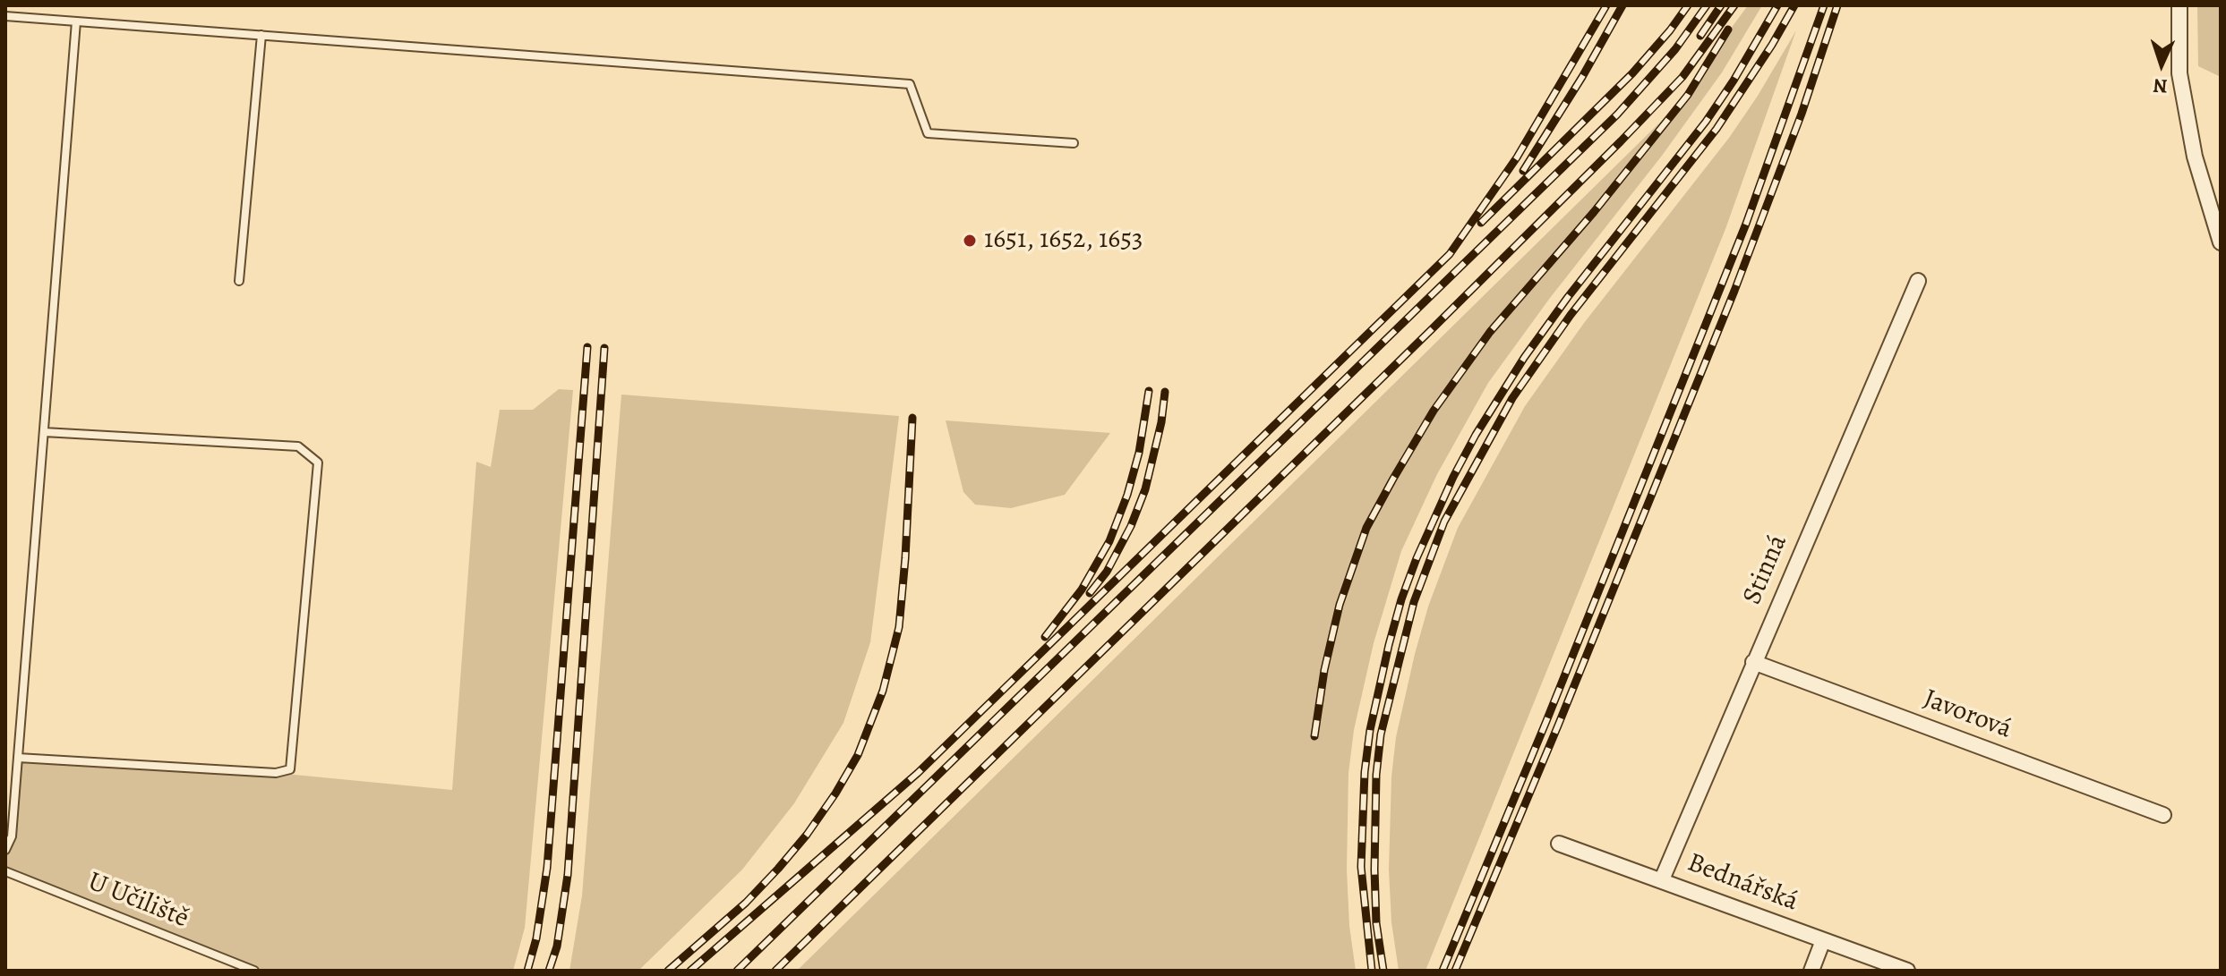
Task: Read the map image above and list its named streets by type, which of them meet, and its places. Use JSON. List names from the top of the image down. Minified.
{"streets":{"street":["Stinná","Javorová","Bednářská"],"lane":["U Učiliště"]},"crossings":[["Stinná","Javorová"],["Stinná","Bednářská"]],"places":["1651, 1652, 1653"],"north":"bottom"}
